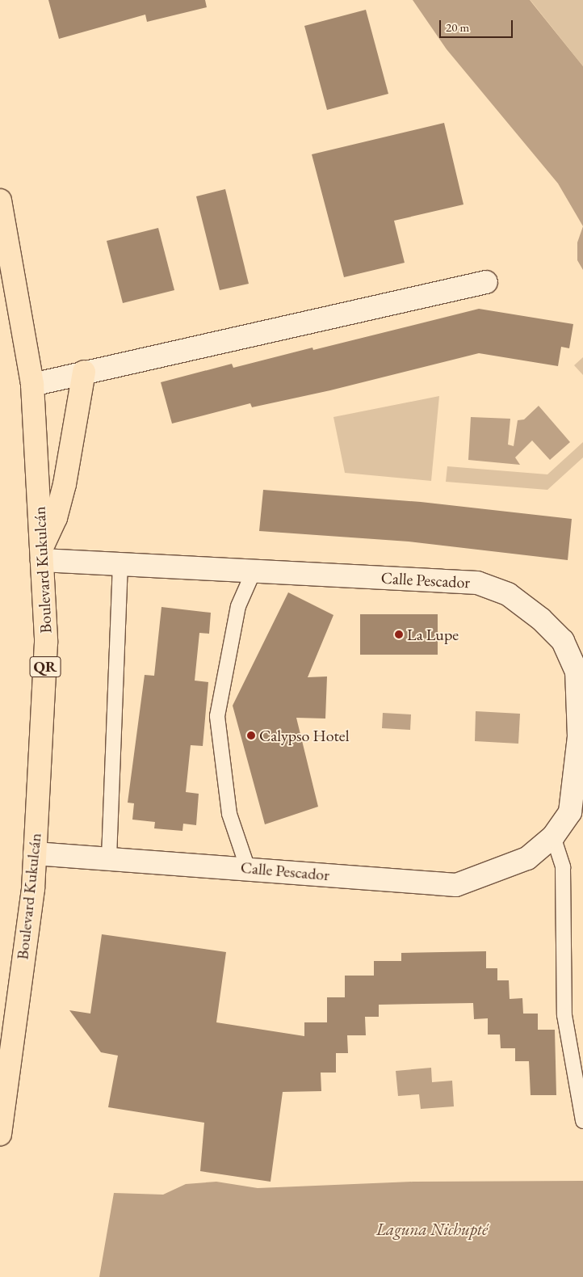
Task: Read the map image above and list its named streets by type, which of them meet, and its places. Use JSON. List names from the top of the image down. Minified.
{"streets":{"main road":["Boulevard Kukulcán","QR"],"street":["Calle Pescador"]},"crossings":[["Boulevard Kukulcán","Calle Pescador"]],"water":["Laguna Nichupté"],"places":["La Lupe","Calypso Hotel"],"scale_bar":"20 m"}
